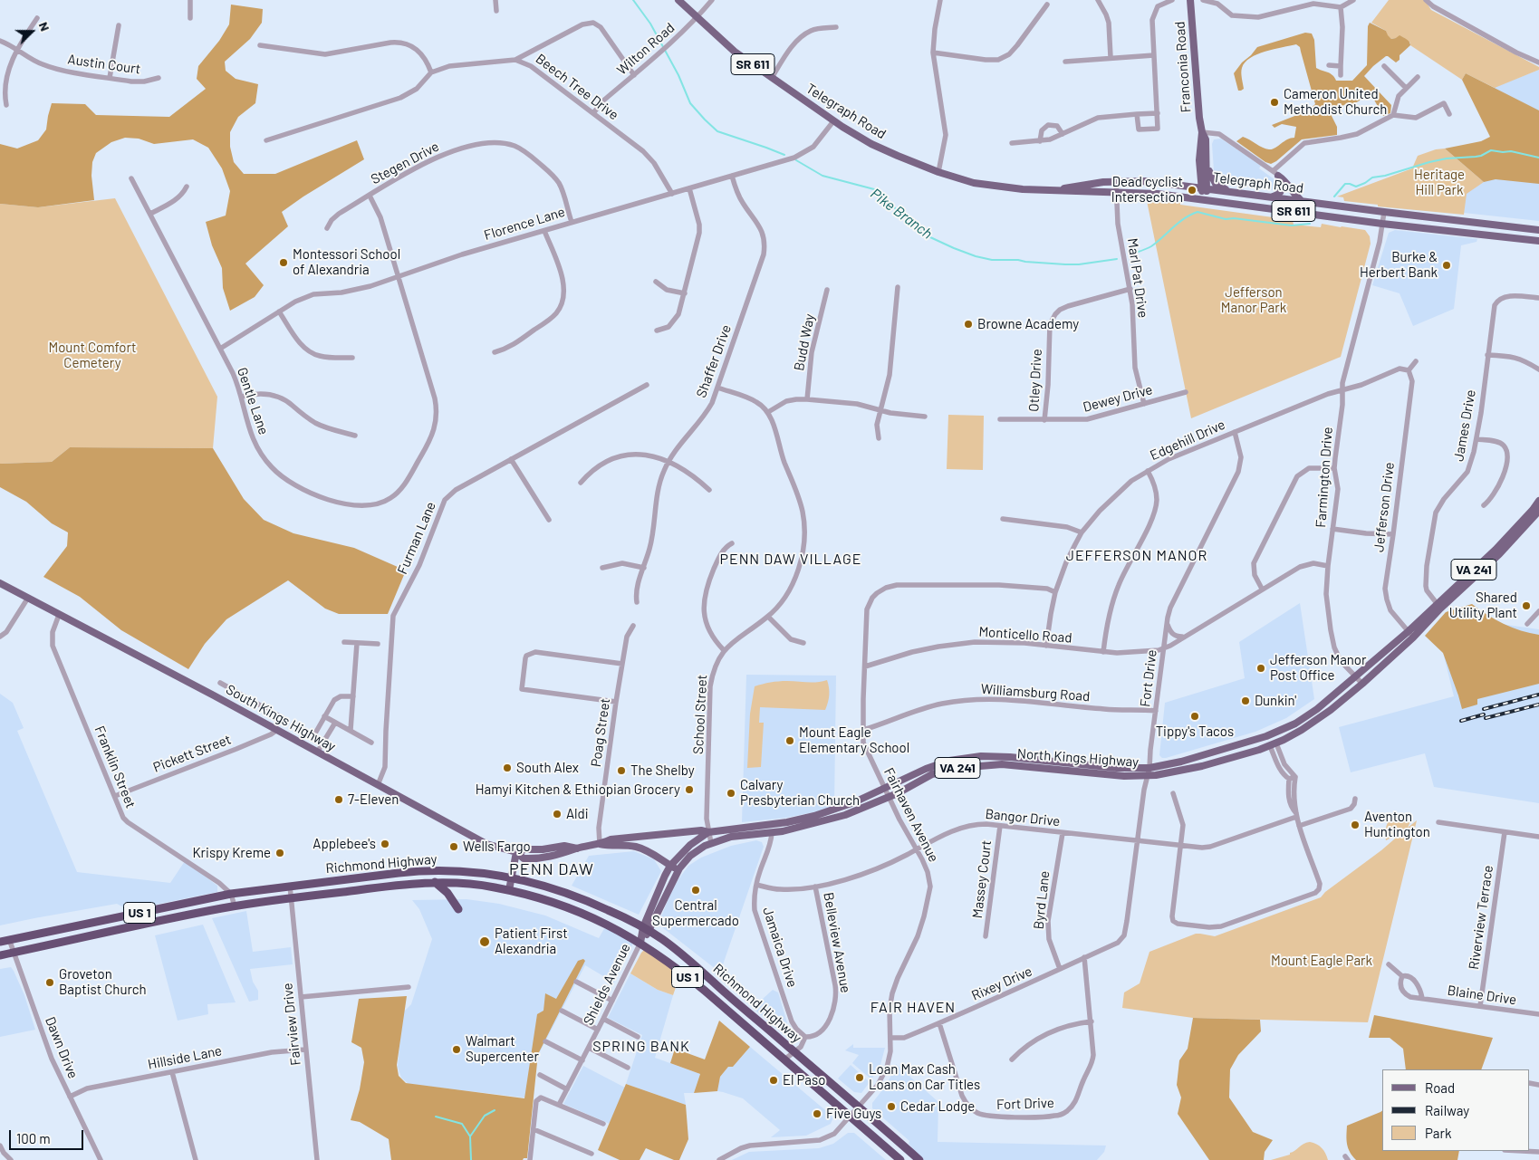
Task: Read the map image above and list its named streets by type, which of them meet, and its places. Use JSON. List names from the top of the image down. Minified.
{"streets":{"highway":["Richmond Highway","US 1"],"main road":["SR 611","Franconia Road","Telegraph Road","VA 241","South Kings Highway","North Kings Highway"],"street":["Wilton Road","Austin Court","Beech Tree Drive","Stegen Drive","Florence Lane","Marl Pat Drive","Budd Way","Shaffer Drive","Otley Drive","Dewey Drive","Gentle Lane","James Drive","Edgehill Drive","Farmington Drive","Jefferson Drive","Furman Lane","Monticello Road","Fort Drive","Williamsburg Road","School Street","Poag Street","Pickett Street","Franklin Street","Fairhaven Avenue","Bangor Drive","Massey Court","Byrd Lane","Riverview Terrace","Belleview Avenue","Jamaica Drive","Rixey Drive","Shields Avenue","Blaine Drive","Fairview Drive","Dawn Drive","Hillside Lane"]},"crossings":[["Wilton Road","Beech Tree Drive"],["Wilton Road","Telegraph Road"],["Franconia Road","Telegraph Road"],["Beech Tree Drive","Florence Lane"],["Telegraph Road","Florence Lane"],["Telegraph Road","Marl Pat Drive"],["Telegraph Road","Farmington Drive"],["Stegen Drive","Florence Lane"],["Stegen Drive","Gentle Lane"],["Florence Lane","Shaffer Drive"],["Florence Lane","Gentle Lane"],["Marl Pat Drive","Otley Drive"],["Marl Pat Drive","Dewey Drive"],["Otley Drive","Dewey Drive"],["James Drive","North Kings Highway"],["Edgehill Drive","Farmington Drive"],["Edgehill Drive","Jefferson Drive"],["Edgehill Drive","Monticello Road"],["Edgehill Drive","Fort Drive"],["Edgehill Drive","Fairhaven Avenue"],["Farmington Drive","Monticello Road"],["Farmington Drive","North Kings Highway"],["Jefferson Drive","North Kings Highway"],["Furman Lane","South Kings Highway"],["Monticello Road","Fort Drive"],["Monticello Road","Fairhaven Avenue"],["Fort Drive","Williamsburg Road"],["Fort Drive","North Kings Highway"],["Fort Drive","Bangor Drive"],["Fort Drive","Rixey Drive"],["Williamsburg Road","Fairhaven Avenue"],["School Street","North Kings Highway"],["South Kings Highway","Pickett Street"],["South Kings Highway","North Kings Highway"],["South Kings Highway","Franklin Street"],["Poag Street","North Kings Highway"],["Pickett Street","Franklin Street"],["North Kings Highway","Fairhaven Avenue"],["North Kings Highway","Richmond Highway"],["North Kings Highway","Jamaica Drive"],["North Kings Highway","Shields Avenue"],["Franklin Street","Richmond Highway"],["Fairhaven Avenue","Bangor Drive"],["Fairhaven Avenue","Richmond Highway"],["Fairhaven Avenue","Rixey Drive"],["Bangor Drive","Massey Court"],["Bangor Drive","Byrd Lane"],["Bangor Drive","Belleview Avenue"],["Bangor Drive","Jamaica Drive"],["Richmond Highway","Belleview Avenue"],["Richmond Highway","Shields Avenue"],["Richmond Highway","Fairview Drive"],["Richmond Highway","Dawn Drive"],["Byrd Lane","Rixey Drive"],["Riverview Terrace","Blaine Drive"],["Belleview Avenue","Jamaica Drive"],["Fairview Drive","Hillside Lane"],["Dawn Drive","Hillside Lane"]],"districts":["JEFFERSON MANOR","PENN DAW VILLAGE","PENN DAW","FAIR HAVEN","SPRING BANK"],"water":["Pike Branch"],"parks":["Heritage Hill Park","Jefferson Manor Park","Mount Comfort Cemetery","Mount Eagle Park"],"places":["Cameron United Methodist Church","Dead cyclist Intersection","Montessori School of Alexandria","Burke & Herbert Bank","Browne Academy","Shared Utility Plant","Jefferson Manor Post Office","Dunkin'","Tippy's Tacos","Mount Eagle Elementary School","South Alex","The Shelby","Hamyi Kitchen & Ethiopian Grocery","Calvary Presbyterian Church","7-Eleven","Aldi","Aventon Huntington","Applebee's","Wells Fargo","Krispy Kreme","Central Supermercado","Patient First Alexandria","Groveton Baptist Church","Walmart Supercenter","Loan Max Cash Loans on Car Titles","El Paso","Cedar Lodge","Five Guys"],"legend":["Road","Railway","Park"],"scale_bar":"100 m","north":"right"}
